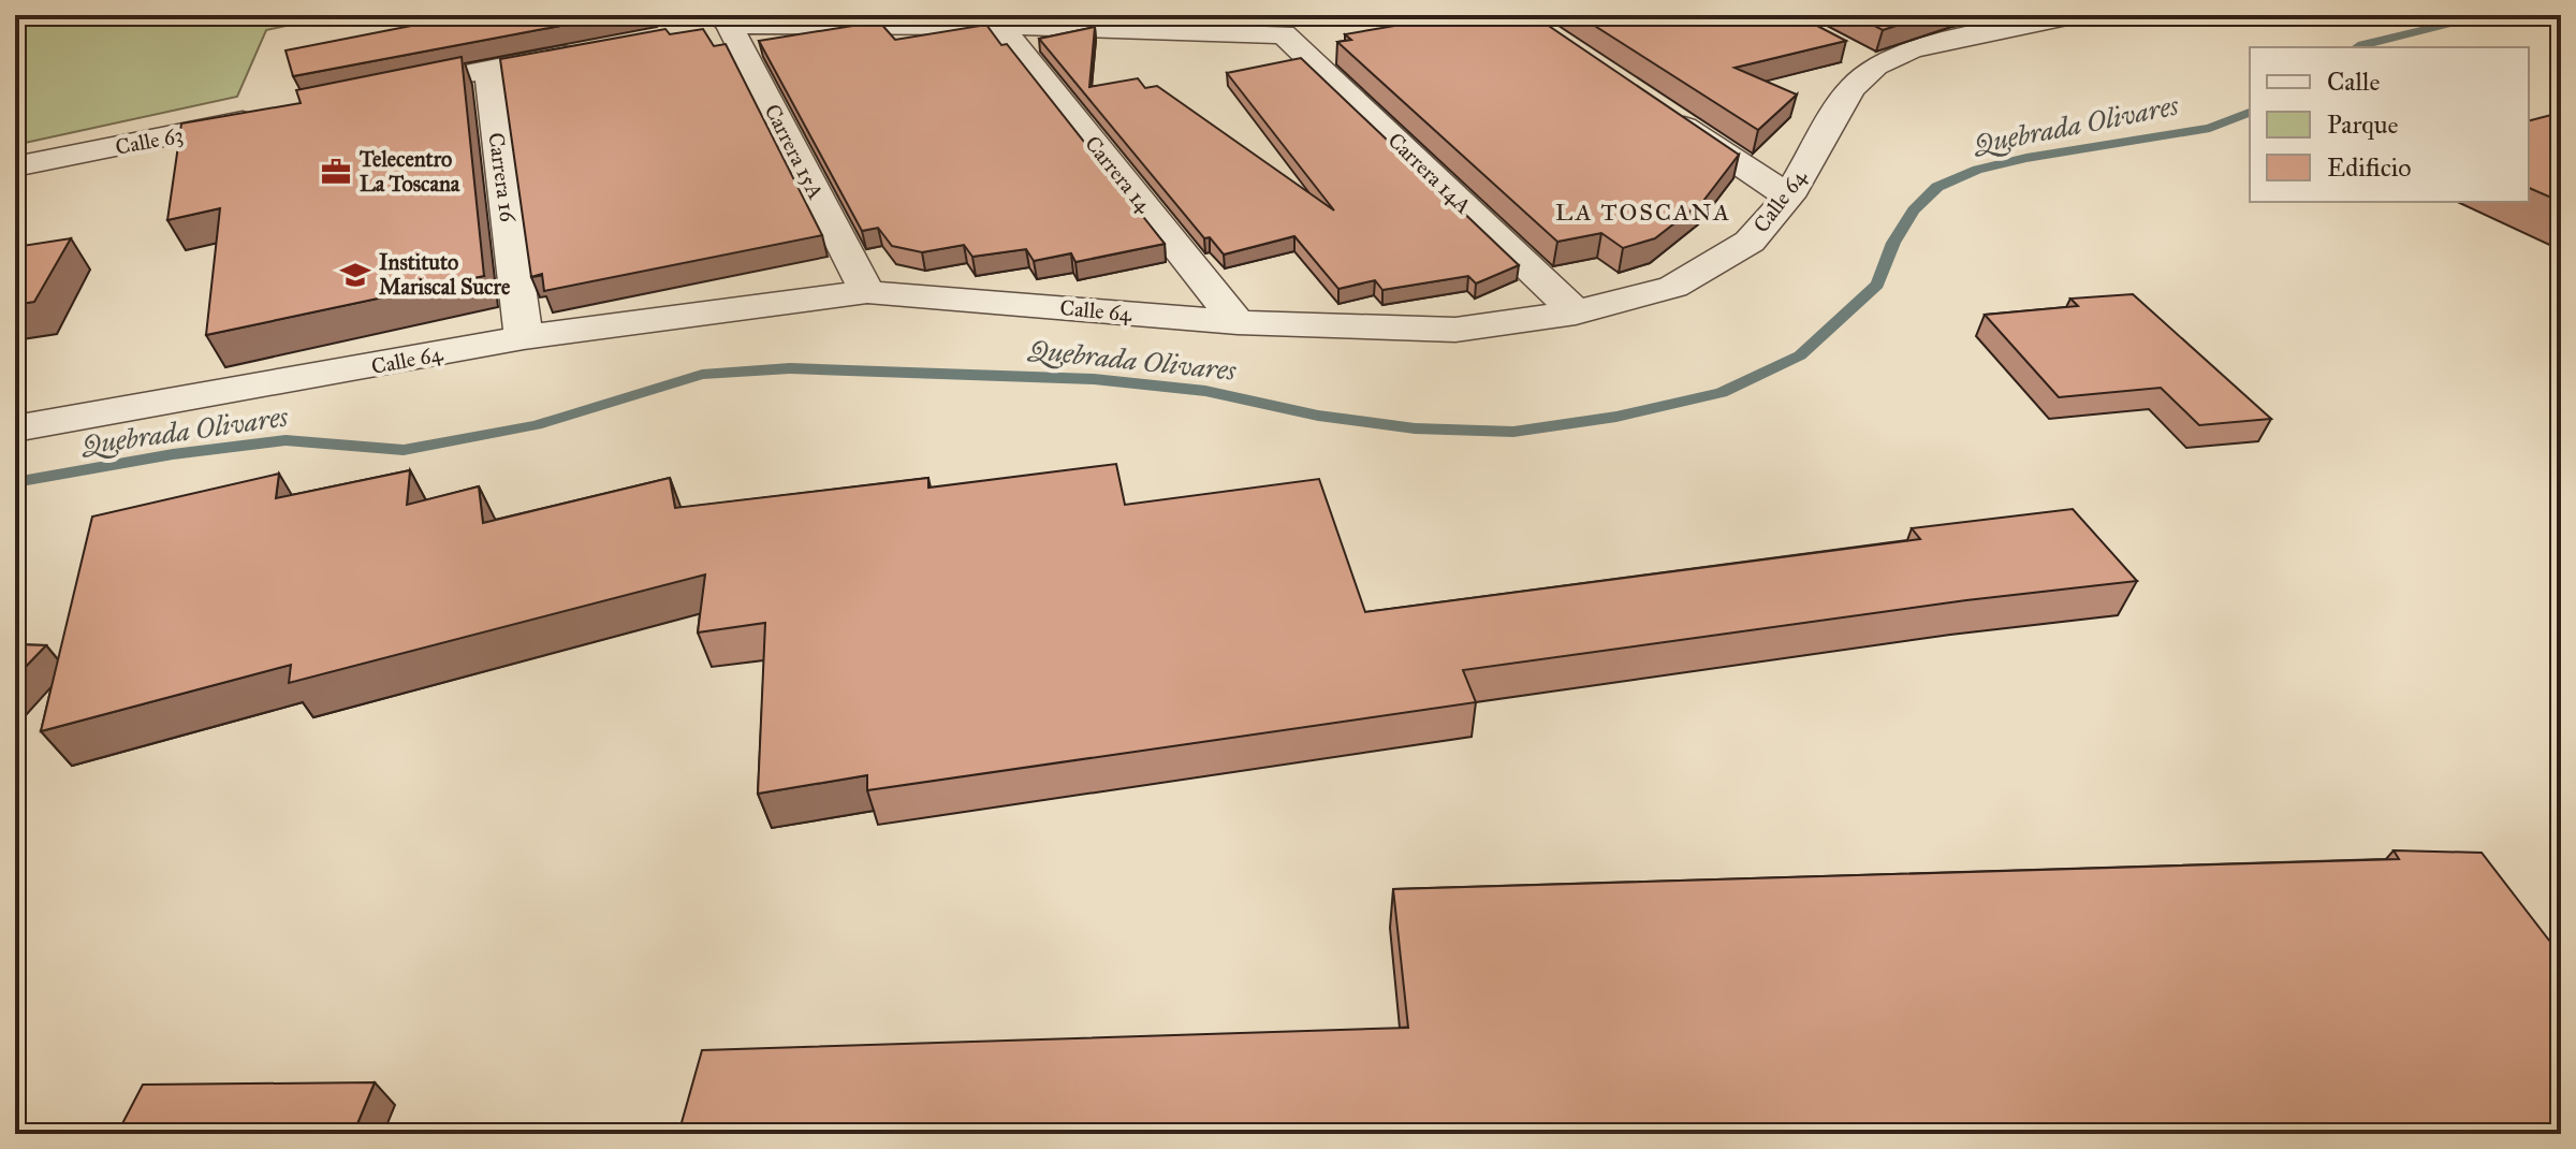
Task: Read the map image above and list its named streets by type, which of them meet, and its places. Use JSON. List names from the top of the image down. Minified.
{"streets":{"street":["Calle 63","Carrera 15A","Carrera 14A","Carrera 14","Carrera 16","Calle 64"]},"crossings":[["Carrera 15A","Calle 64"],["Carrera 14A","Carrera 14"],["Carrera 14A","Calle 64"],["Carrera 14","Calle 64"],["Carrera 16","Calle 64"]],"districts":["LA TOSCANA"],"water":["Quebrada Olivares"],"places":{"office":["Telecentro La Toscana"],"school or university":["Instituto Mariscal Sucre"]},"legend":["Calle","Parque","Edificio"]}
